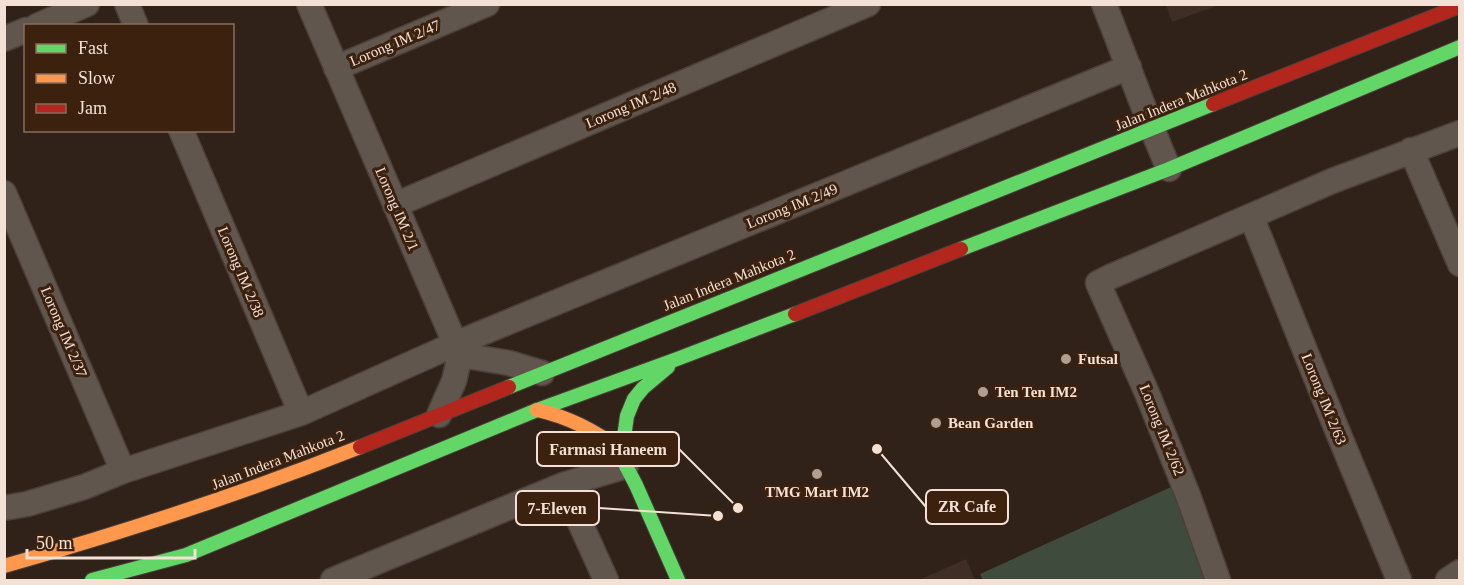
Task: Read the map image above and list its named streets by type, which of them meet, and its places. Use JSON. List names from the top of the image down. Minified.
{"streets":{"street":["Lorong IM 2/47","Jalan Indera Mahkota 2","Lorong IM 2/48","Lorong IM 2/49","Lorong IM 2/1","Lorong IM 2/38","Lorong IM 2/37","Lorong IM 2/63","Lorong IM 2/62"]},"crossings":[["Lorong IM 2/47","Lorong IM 2/1"],["Lorong IM 2/48","Lorong IM 2/1"],["Lorong IM 2/49","Lorong IM 2/1"],["Lorong IM 2/49","Lorong IM 2/38"],["Lorong IM 2/49","Lorong IM 2/37"],["Lorong IM 2/63","Lorong IM 2/62"]],"places":["Futsal","Ten Ten IM2","Bean Garden","ZR Cafe","TMG Mart IM2","Farmasi Haneem","7-Eleven"],"legend":["Fast","Slow","Jam"],"scale_bar":"50 m"}
